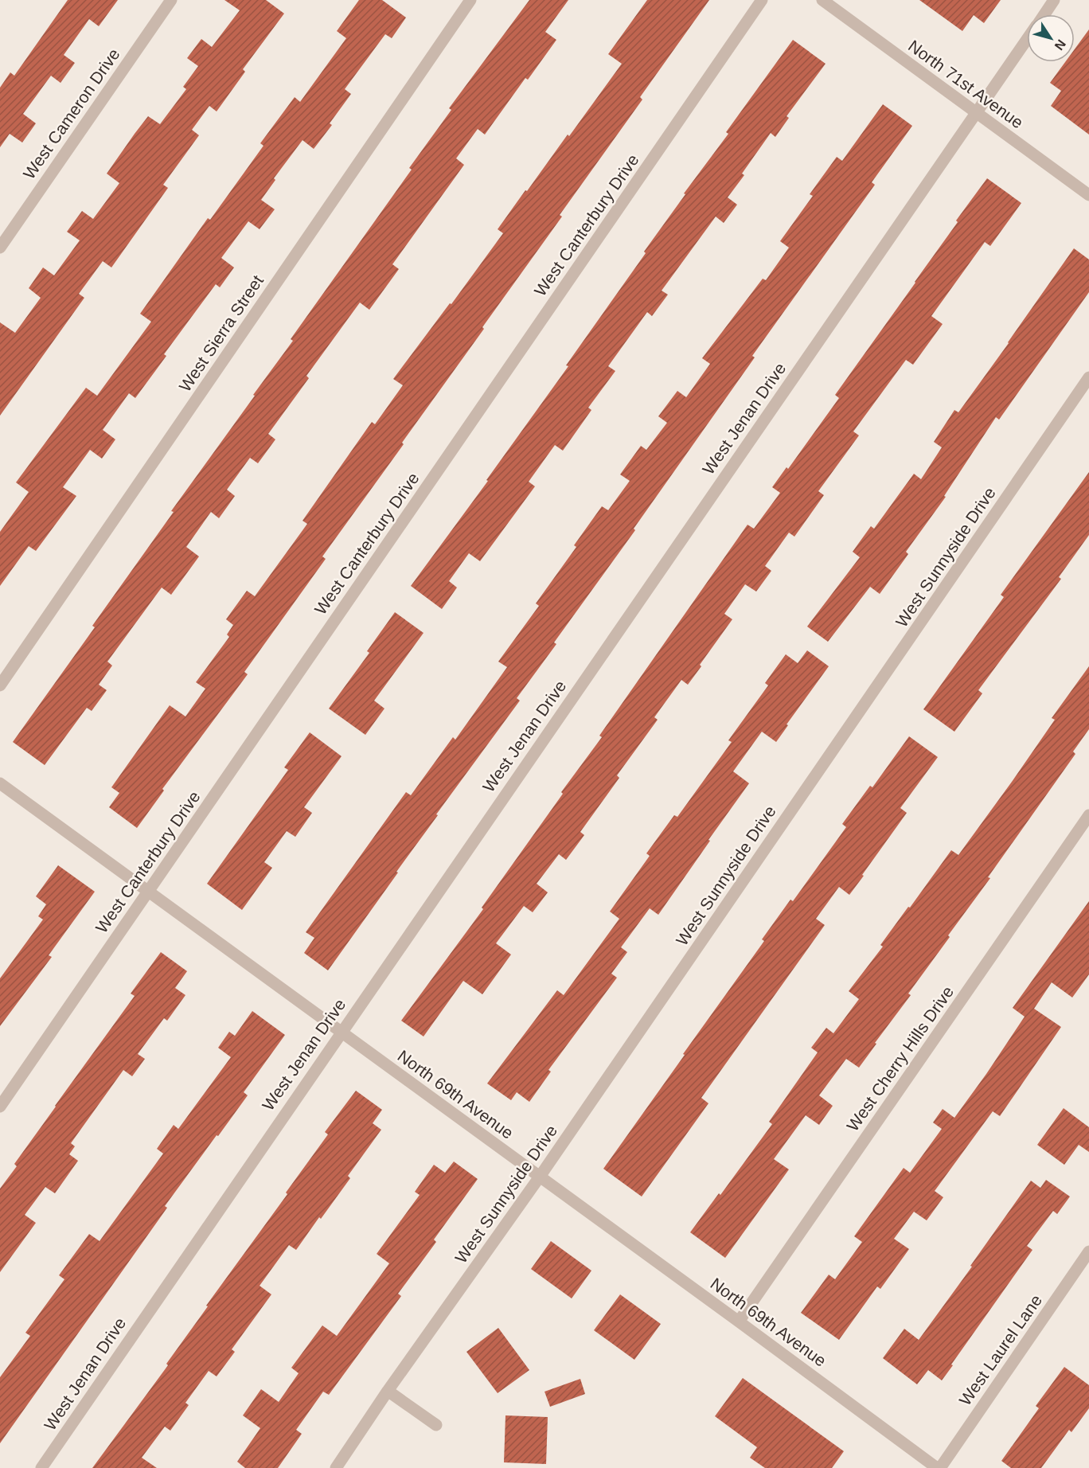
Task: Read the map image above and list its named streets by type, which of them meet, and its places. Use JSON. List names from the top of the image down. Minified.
{"streets":{"street":["North 71st Avenue","West Cameron Drive","West Canterbury Drive","West Sierra Street","West Jenan Drive","West Sunnyside Drive","West Cherry Hills Drive","North 69th Avenue","West Laurel Lane"]},"crossings":[["North 71st Avenue","West Jenan Drive"],["West Canterbury Drive","North 69th Avenue"],["West Jenan Drive","North 69th Avenue"],["West Sunnyside Drive","North 69th Avenue"],["West Cherry Hills Drive","North 69th Avenue"],["North 69th Avenue","West Laurel Lane"]],"north":"bottom right"}
